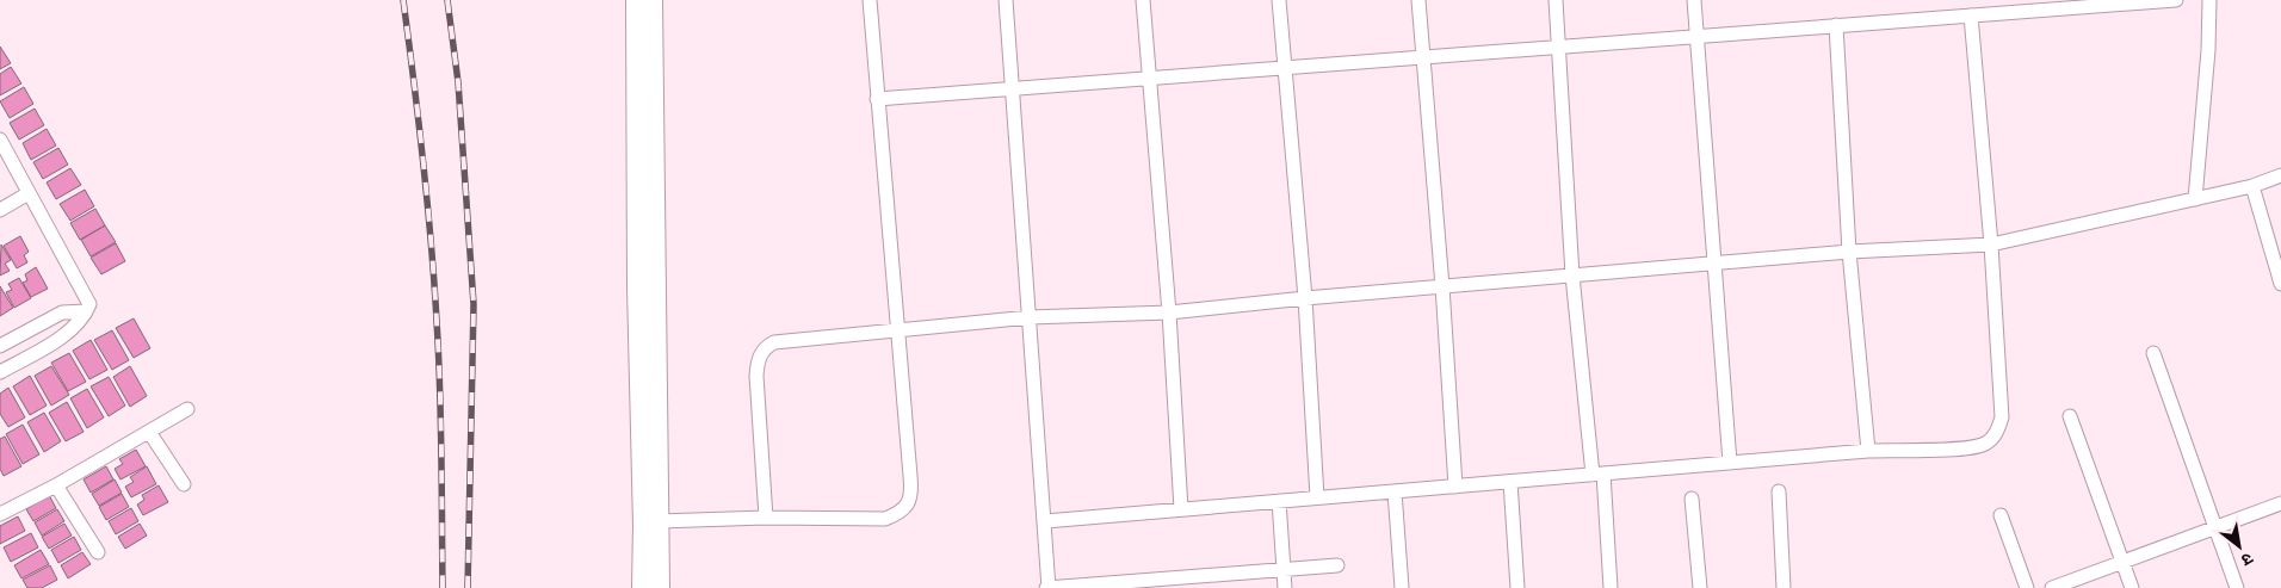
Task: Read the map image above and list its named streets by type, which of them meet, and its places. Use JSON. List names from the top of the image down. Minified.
{"north":"bottom right"}
